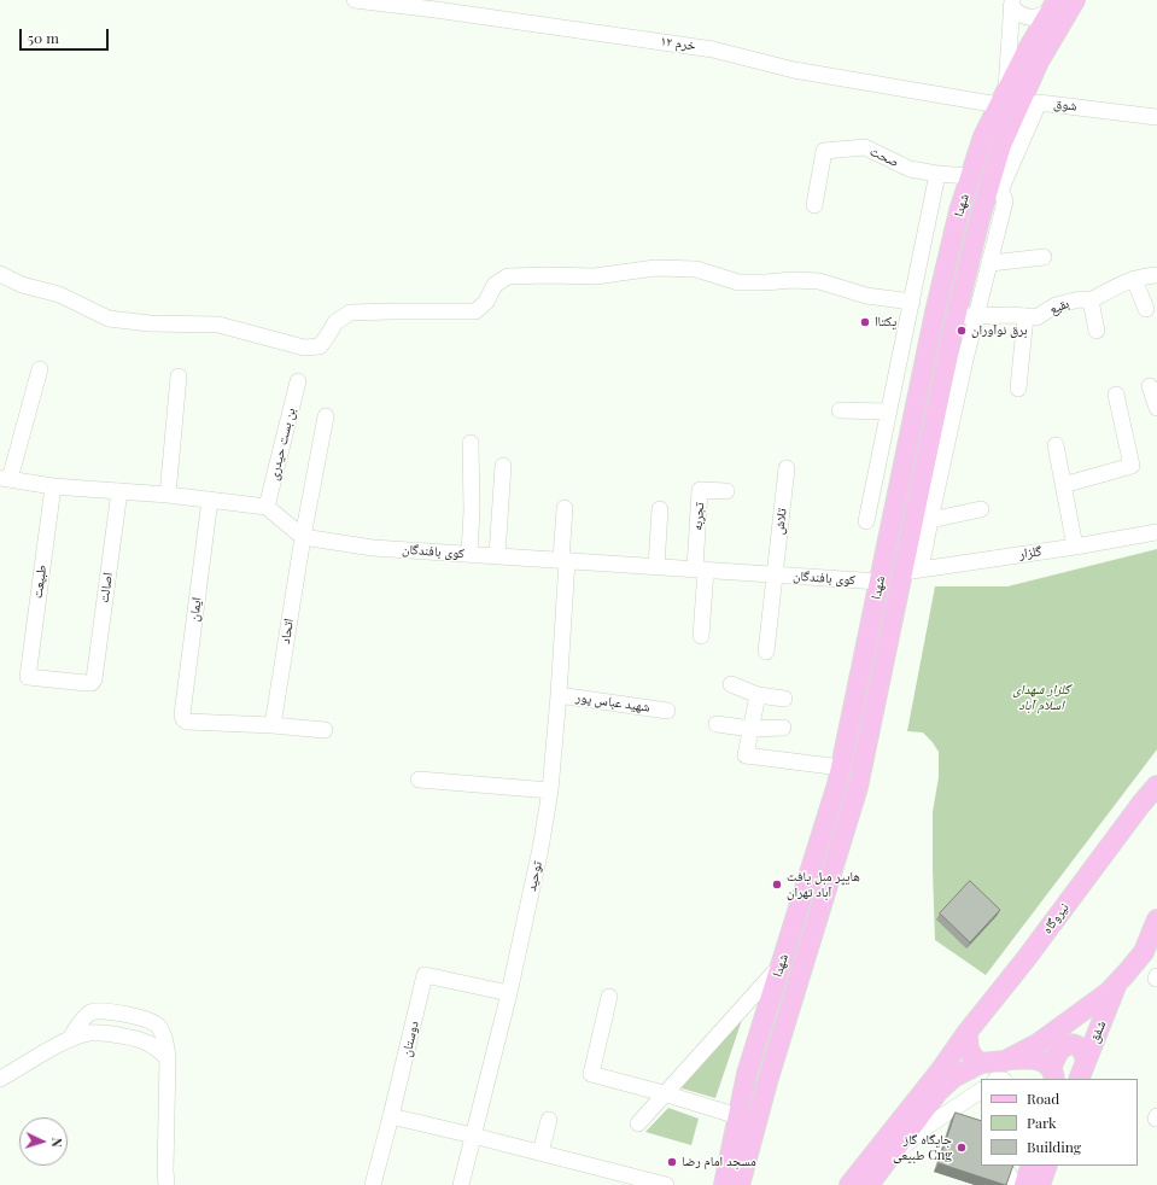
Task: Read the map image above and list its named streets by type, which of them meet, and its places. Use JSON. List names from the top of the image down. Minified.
{"streets":{"main road":["شهدا","نیروگاه","شفق"],"street":["خرم ۱۲","شوق","صحت","بقیع","بن بست حیدری","تجربه","تلاش","کوی بافندگان","گلزار","طبیعت","اصالت","ایمان","اتحاد","شهید عباس پور","توحید","دوستان"]},"crossings":[["خرم ۱۲","شهدا"],["صحت","شهدا"],["شهدا","بقیع"],["شهدا","کوی بافندگان"],["شهدا","گلزار"],["تجربه","کوی بافندگان"],["تلاش","کوی بافندگان"],["کوی بافندگان","اتحاد"],["کوی بافندگان","توحید"],["طبیعت","اصالت"],["ایمان","اتحاد"],["شهید عباس پور","توحید"],["توحید","دوستان"],["نیروگاه","شفق"]],"parks":["گلزار شهدای اسلام آباد"],"places":["یکتاا","برق نوآوران","هایپر مبل یافت آباد تهران","جایگاه گاز طبیعی Cng","مسجد امام رضا"],"legend":["Road","Park","Building"],"scale_bar":"50 m","north":"right"}
